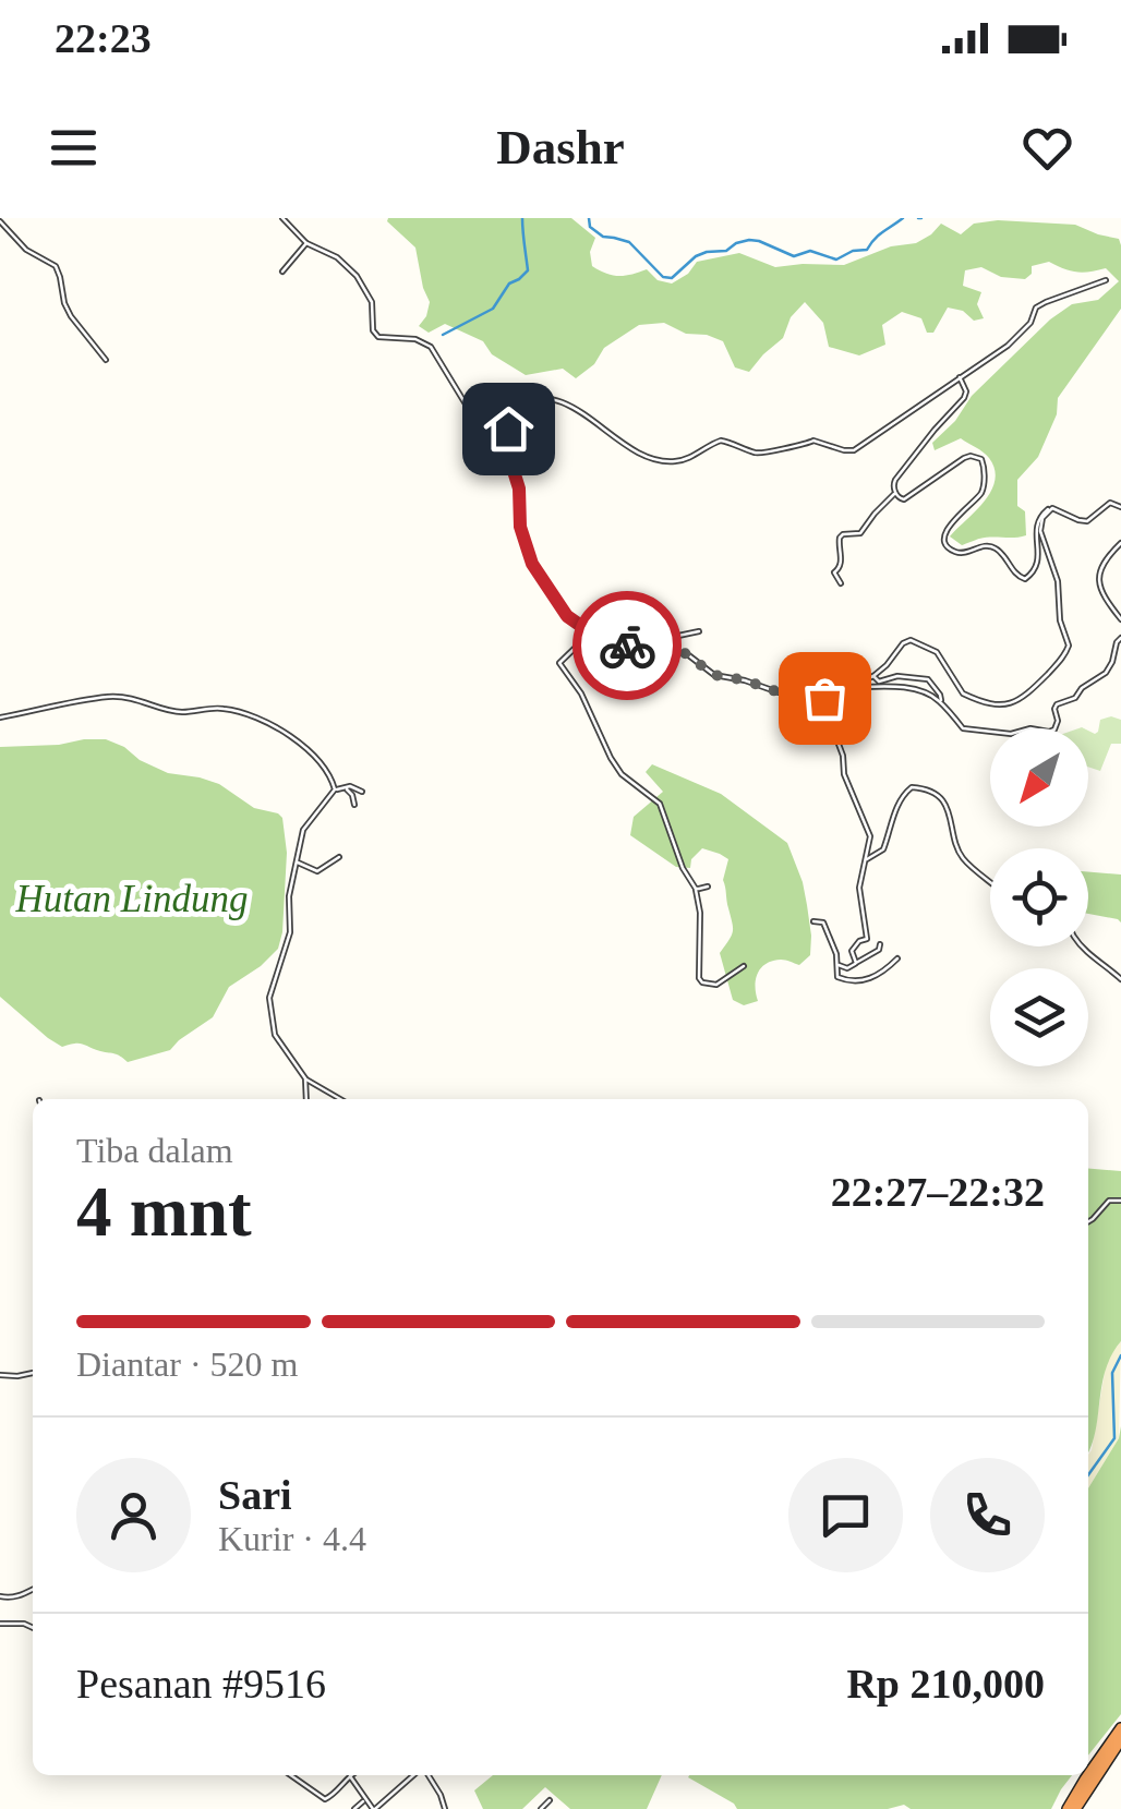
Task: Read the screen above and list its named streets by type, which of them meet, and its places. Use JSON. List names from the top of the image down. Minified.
{"parks":["Hutan Lindung"],"north":"bottom left","page":{"status":"22:23","header":"Dashr","heading":["4 mnt","Tiba dalam","22:27–22:32"],"panel":["Sari","Kurir · 4.4","Pesanan #9516","Rp 210,000"],"bar":"Diantar · 520 m"}}
